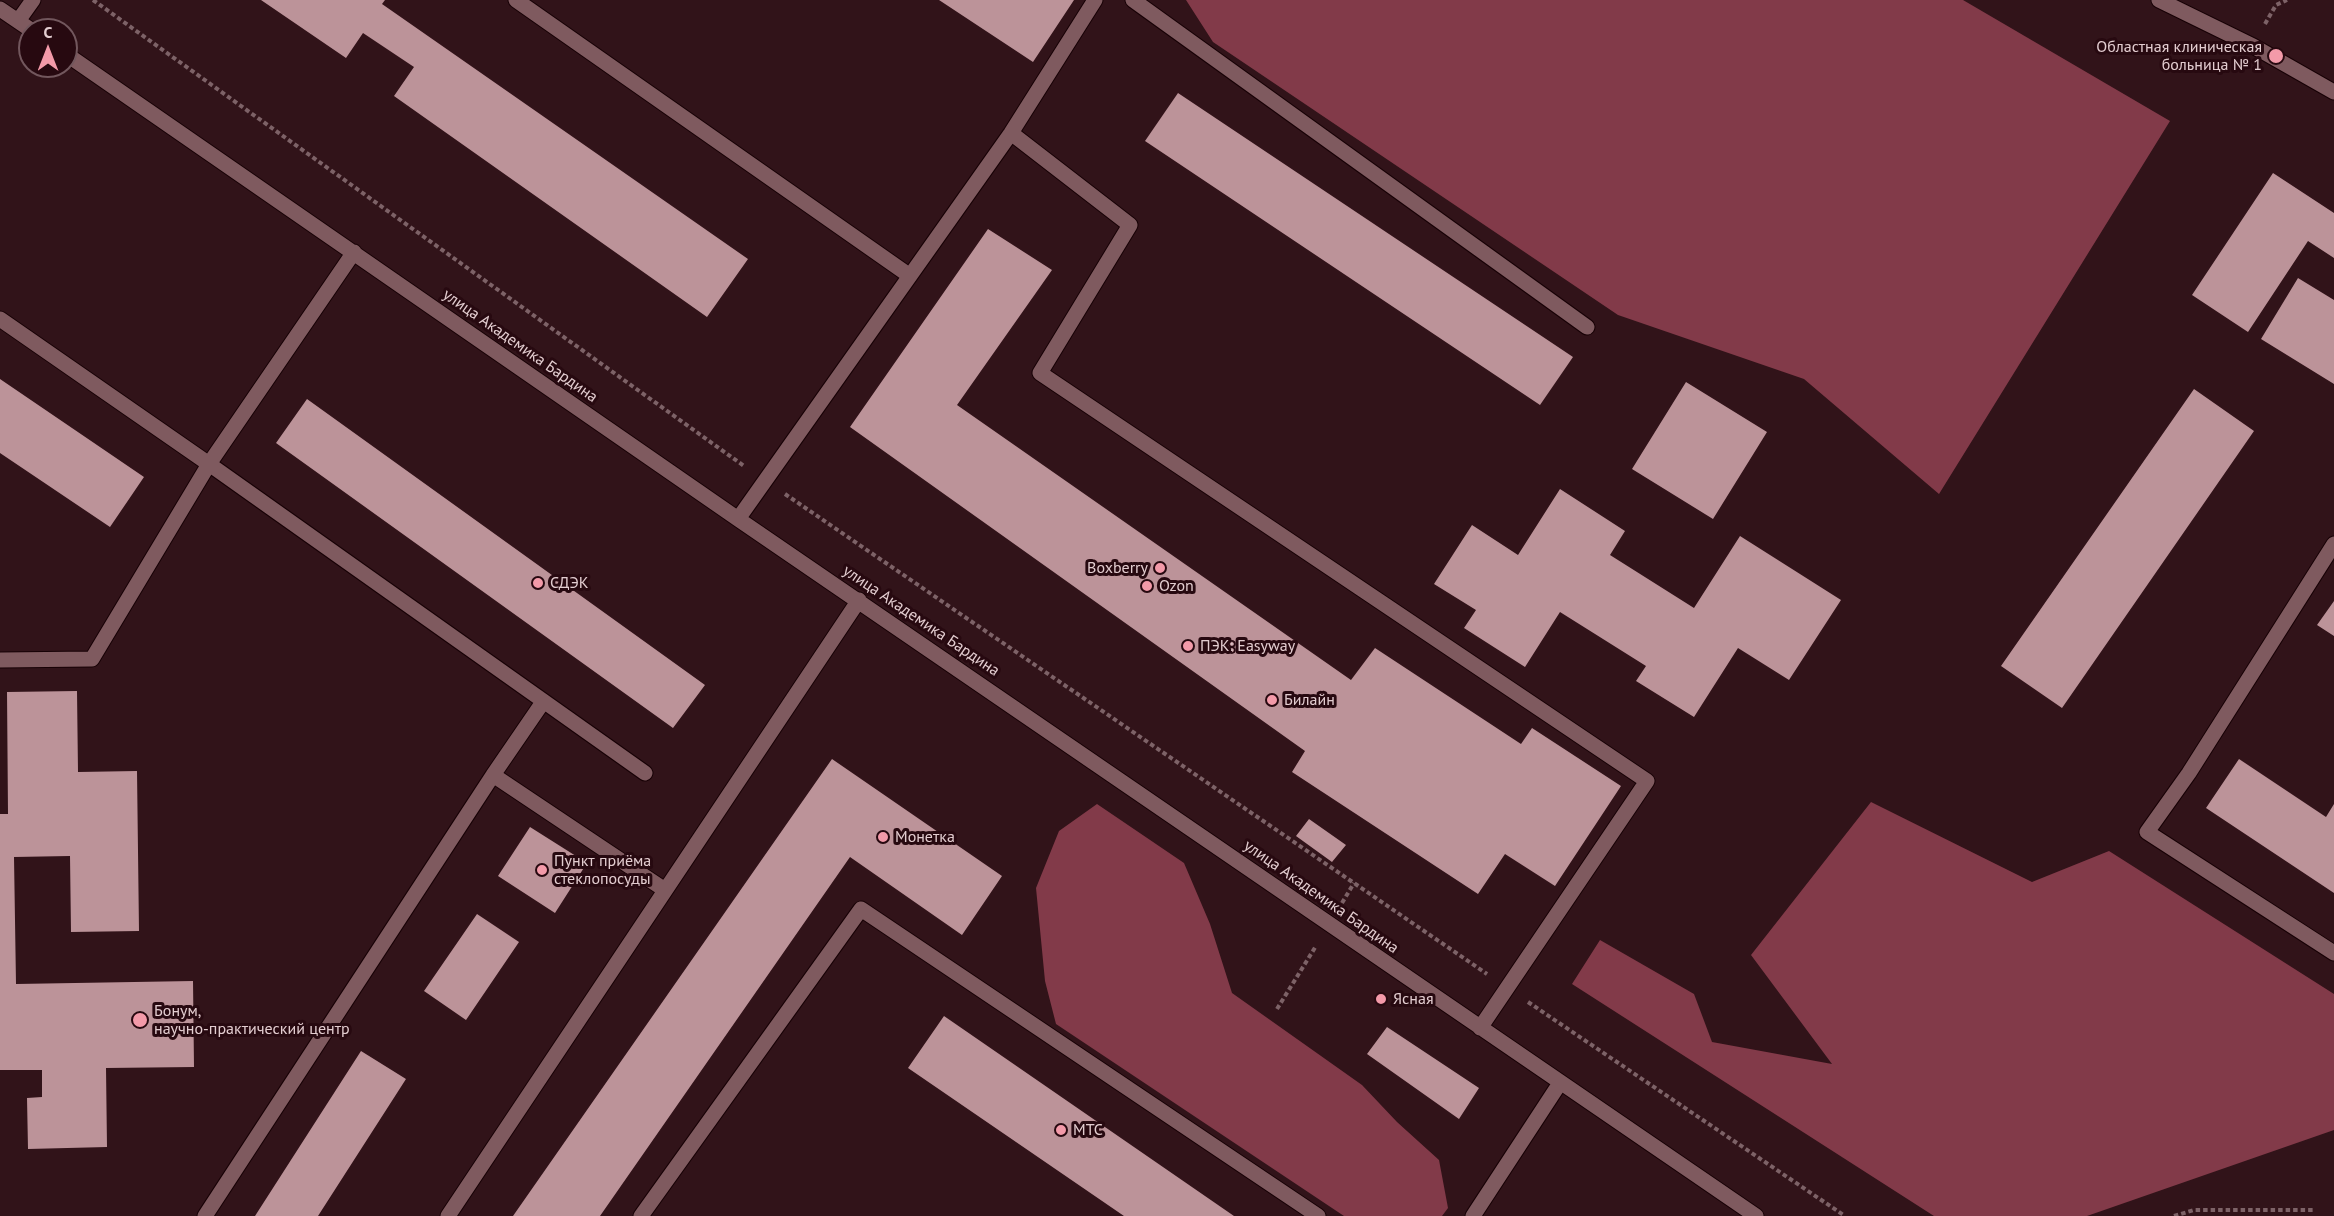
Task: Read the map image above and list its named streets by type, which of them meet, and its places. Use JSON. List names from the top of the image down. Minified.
{"streets":{"street":["улица Академика Бардина"]},"places":["Областная клиническая больница № 1","Boxberry","СДЭК","Ozon","ПЭК: Easyway","Билайн","Монетка","Пункт приёма стеклопосуды","Ясная","Бонум, научно-практический центр","МТС"],"north":"top"}
